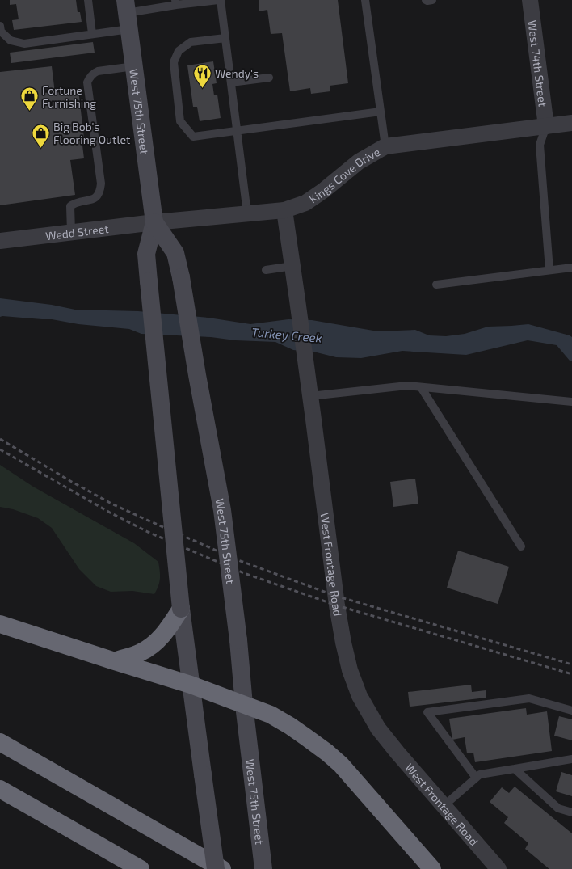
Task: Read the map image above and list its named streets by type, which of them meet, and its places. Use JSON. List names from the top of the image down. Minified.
{"streets":{"main road":["West 75th Street"],"street":["West 74th Street","Kings Cove Drive","Wedd Street","West Frontage Road"]},"crossings":[["West 74th Street","Kings Cove Drive"],["West 75th Street","Kings Cove Drive"],["West 75th Street","Wedd Street"],["Kings Cove Drive","Wedd Street"],["Kings Cove Drive","West Frontage Road"]],"water":["Turkey Creek"],"places":{"restaurant":["Wendy's"],"shop":["Fortune Furnishing","Big Bob's Flooring Outlet"]}}
